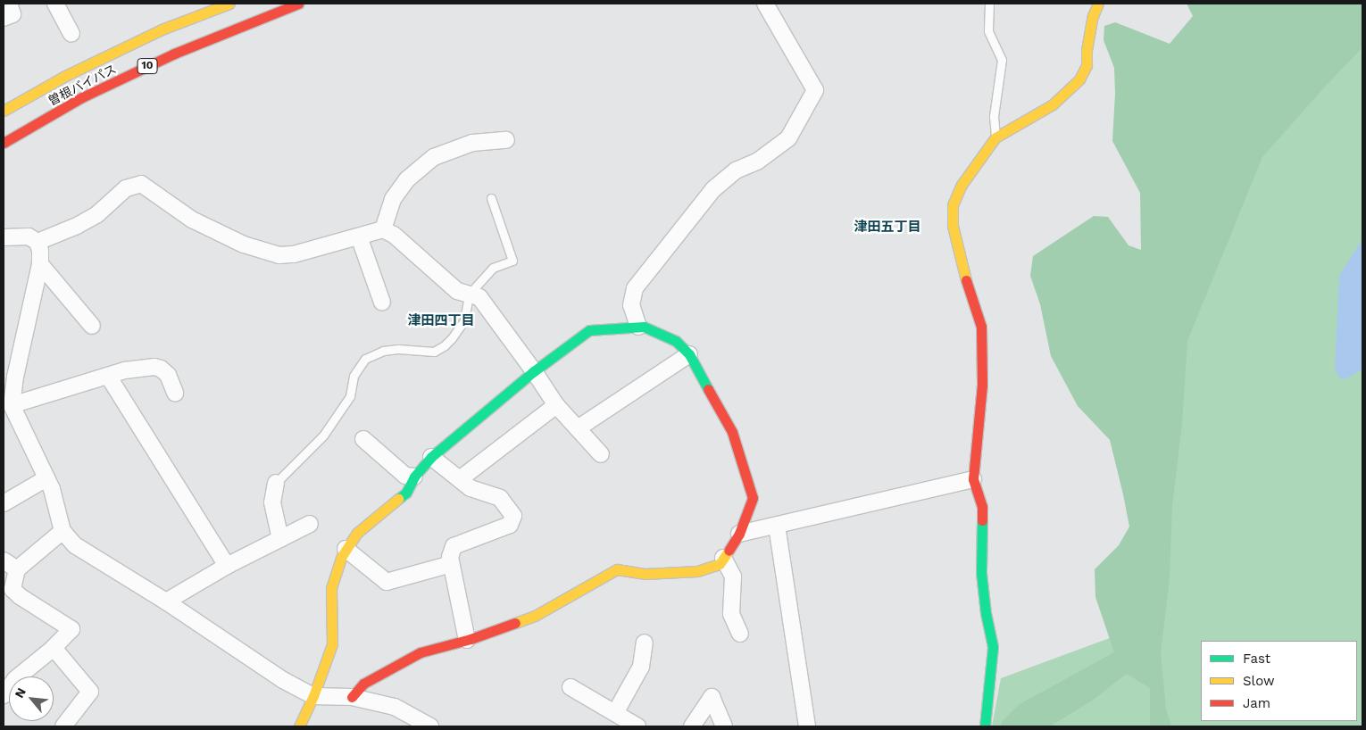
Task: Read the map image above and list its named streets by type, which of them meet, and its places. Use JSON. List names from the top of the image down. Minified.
{"streets":{"main road":["10","曽根バイパス"]},"districts":["津田五丁目","津田四丁目"],"legend":["Fast","Slow","Jam"],"north":"top left"}
